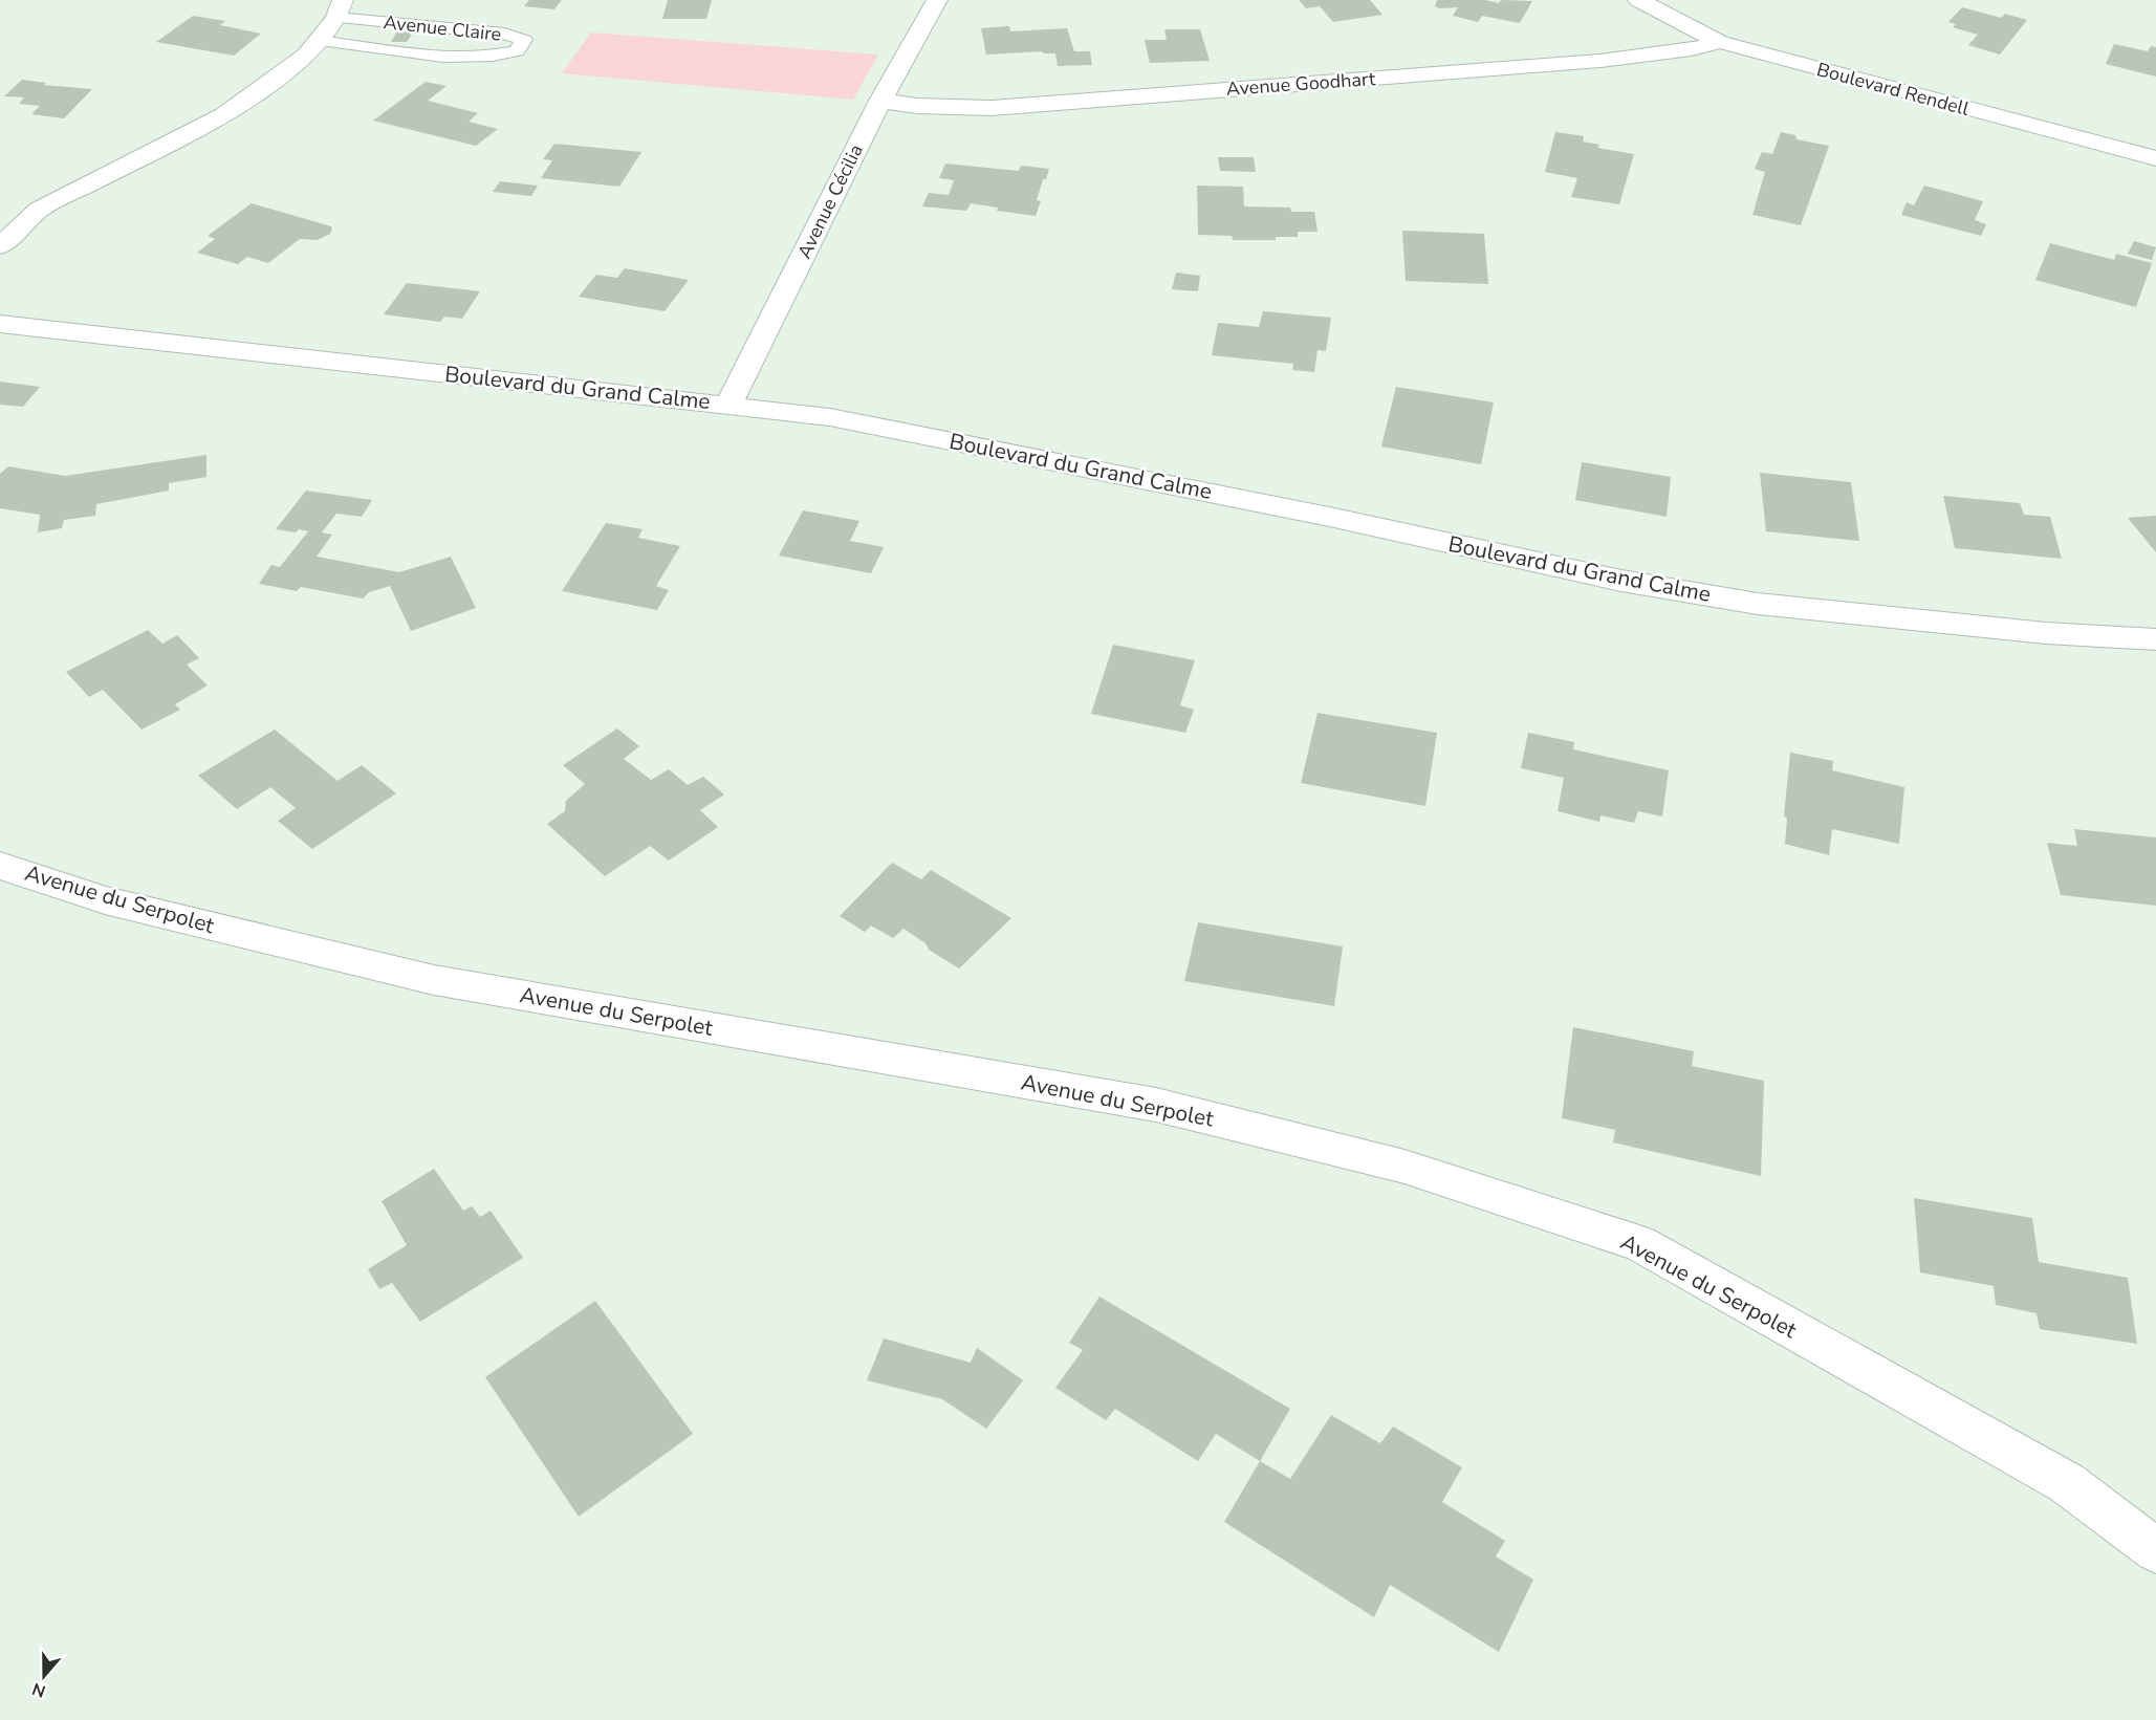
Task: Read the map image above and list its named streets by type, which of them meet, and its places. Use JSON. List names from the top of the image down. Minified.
{"streets":{"street":["Avenue Claire","Avenue Goodhart","Boulevard Rendell","Avenue Cécilia","Boulevard du Grand Calme","Avenue du Serpolet"]},"crossings":[["Avenue Goodhart","Boulevard Rendell"],["Avenue Goodhart","Avenue Cécilia"],["Avenue Cécilia","Boulevard du Grand Calme"]],"north":"bottom"}
